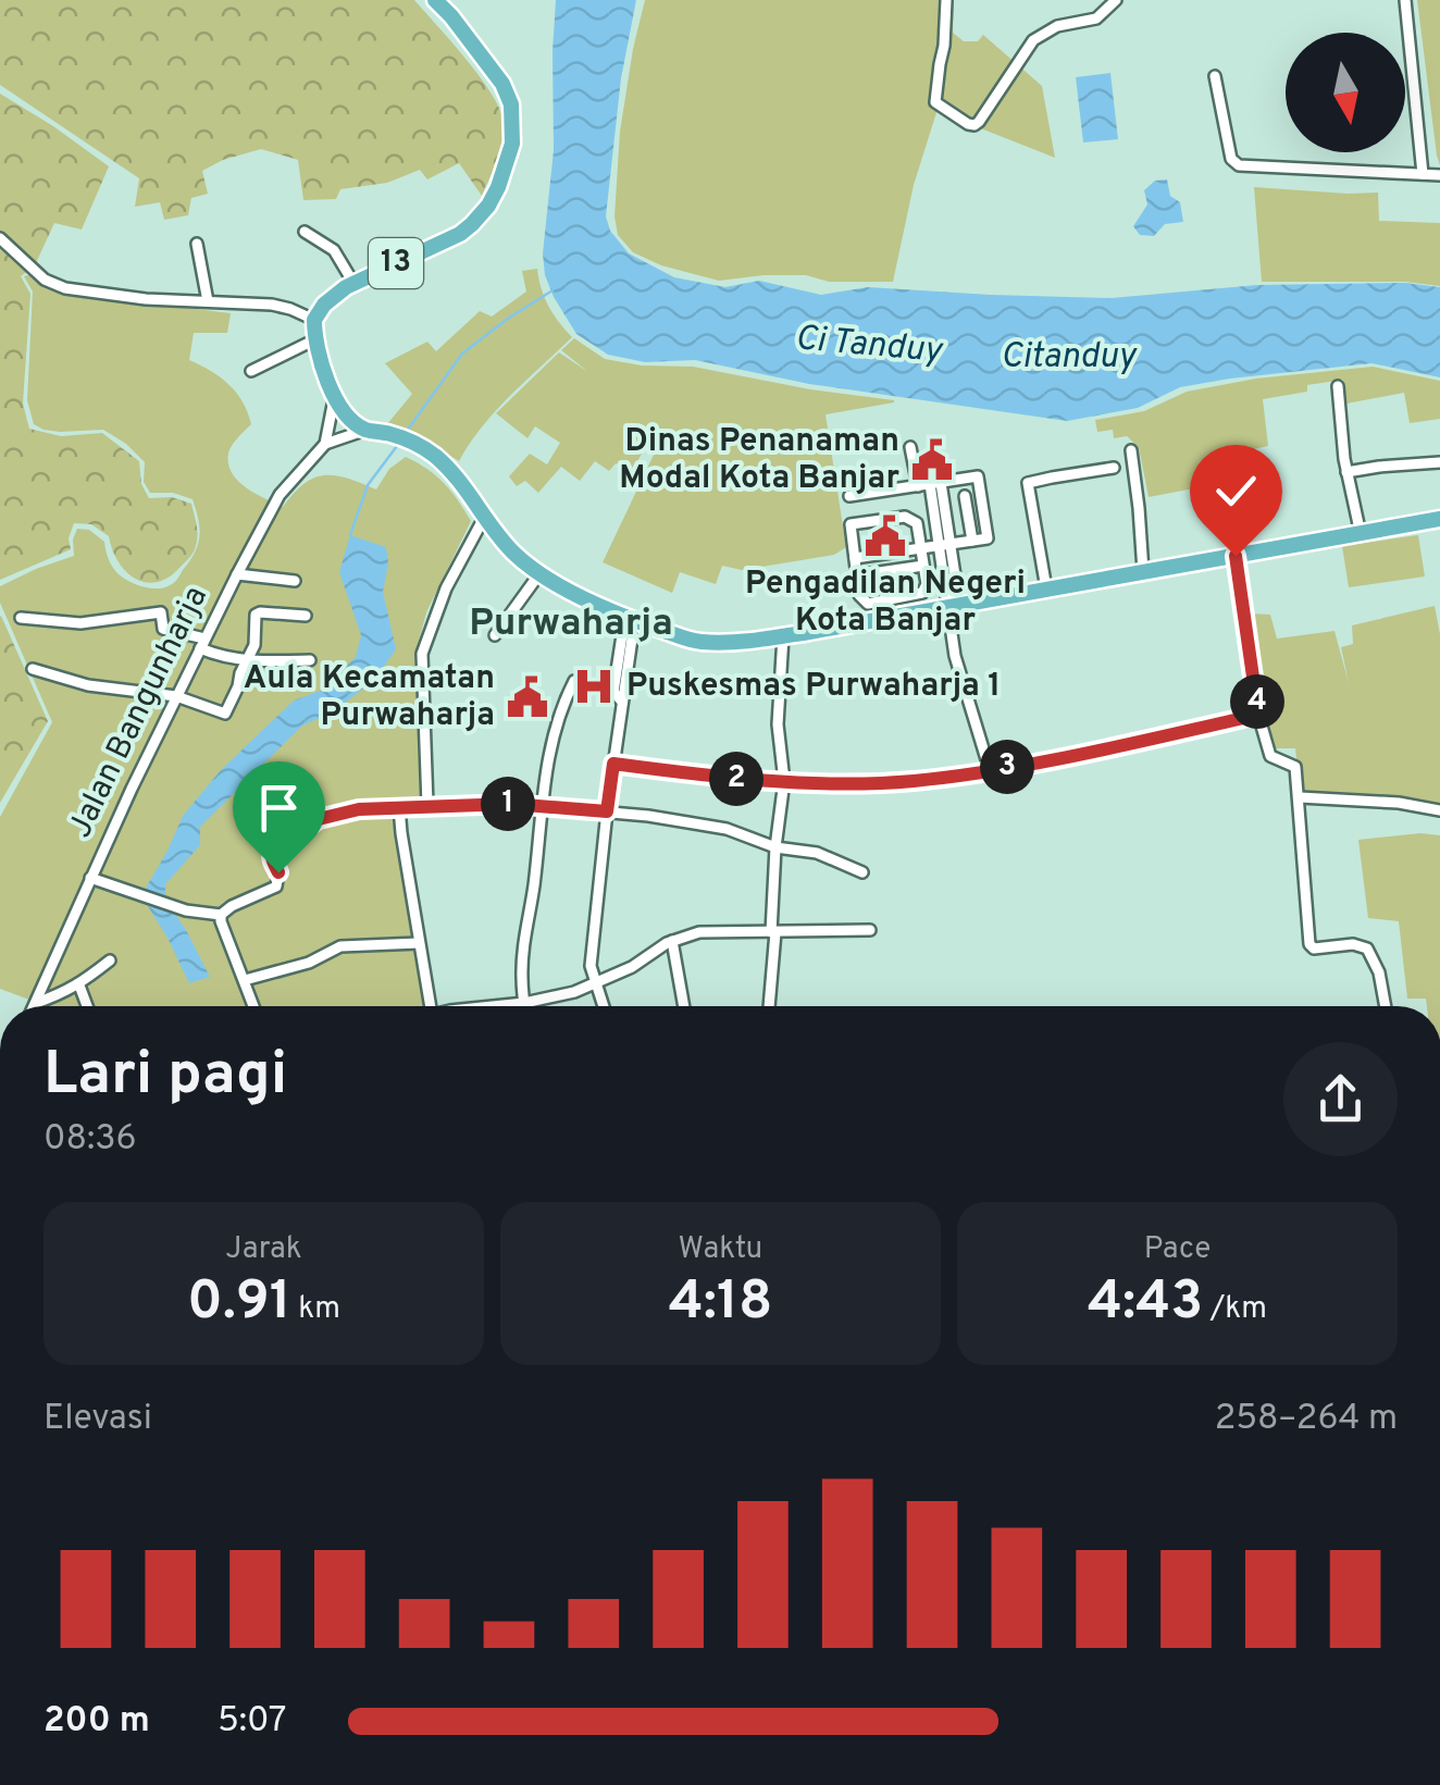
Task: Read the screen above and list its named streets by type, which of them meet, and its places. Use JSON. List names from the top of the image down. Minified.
{"streets":{"highway":["13"],"street":["Jalan Bangunharja"]},"districts":["Purwaharja"],"water":["Ci Tanduy","Citanduy"],"places":{"public building":["Dinas Penanaman Modal Kota Banjar","Pengadilan Negeri Kota Banjar","Aula Kecamatan Purwaharja"],"hospital":["Puskesmas Purwaharja 1"]},"north":"bottom","page":{"pins":["4","3","2","1"],"heading":["Lari pagi","08:36"],"stats":[["Jarak","0.91 km"],["Waktu","4:18"],["Pace","4:43 /km"]],"chart":["Elevasi","258–264 m"],"list":[{"name":"200 m","note":"5:07"}]}}
